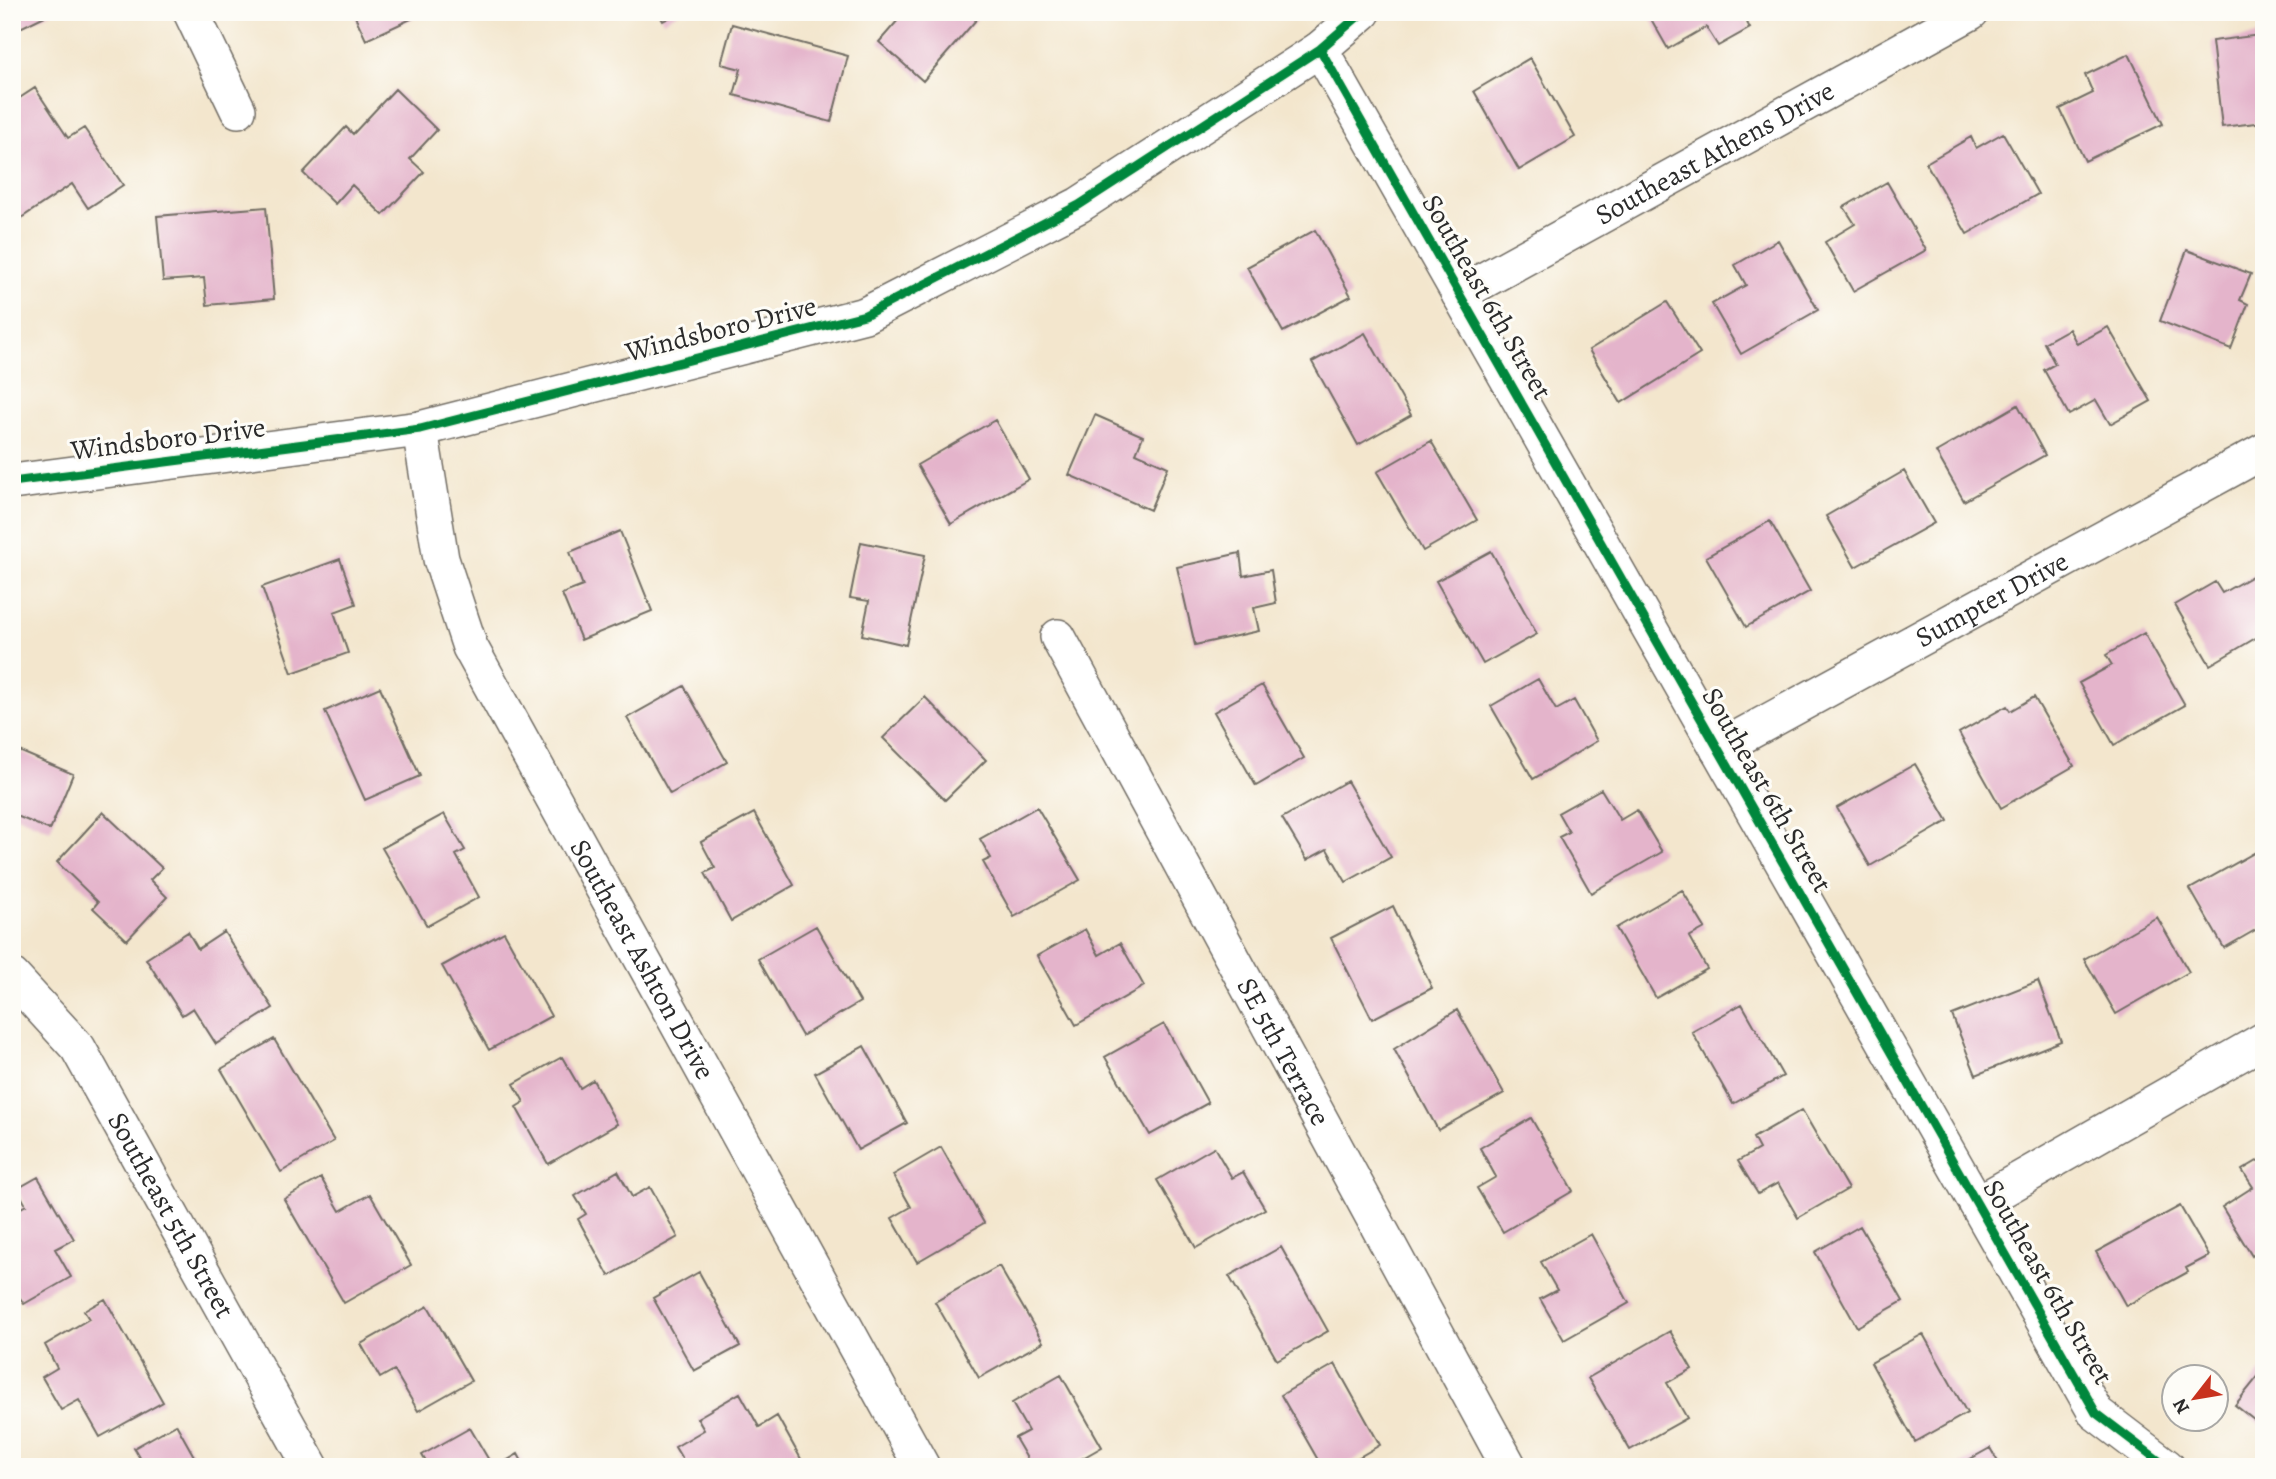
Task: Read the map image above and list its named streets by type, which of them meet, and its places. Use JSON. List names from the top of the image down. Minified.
{"streets":{"street":["Southeast Athens Drive","Southeast 6th Street","Windsboro Drive","Sumpter Drive","Southeast Ashton Drive","SE 5th Terrace","Southeast 5th Street"]},"crossings":[["Southeast Athens Drive","Southeast 6th Street"],["Southeast 6th Street","Windsboro Drive"],["Southeast 6th Street","Sumpter Drive"],["Windsboro Drive","Southeast Ashton Drive"]],"north":"bottom left"}
